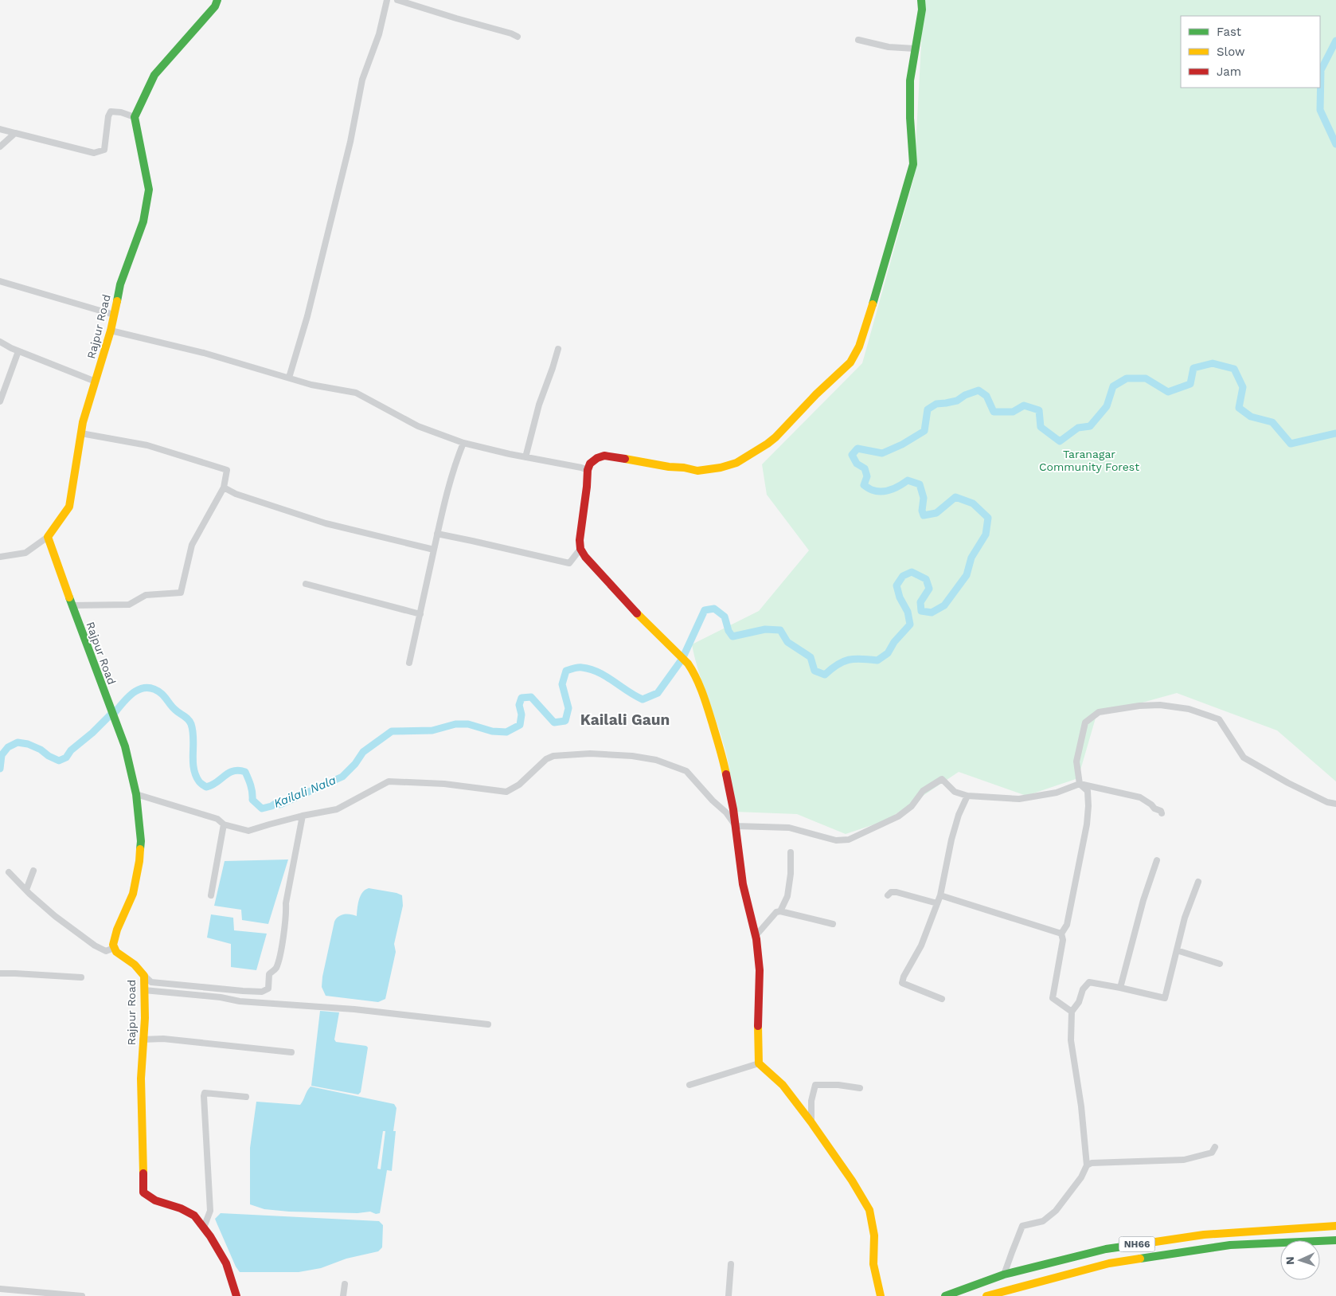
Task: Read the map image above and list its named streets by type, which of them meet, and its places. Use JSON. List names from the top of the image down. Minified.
{"streets":{"main road":["Rajpur Road","NH66"]},"districts":["Kailali Gaun"],"water":["Kailali Nala"],"parks":["Taranagar Community Forest"],"legend":["Fast","Slow","Jam"],"north":"left"}
